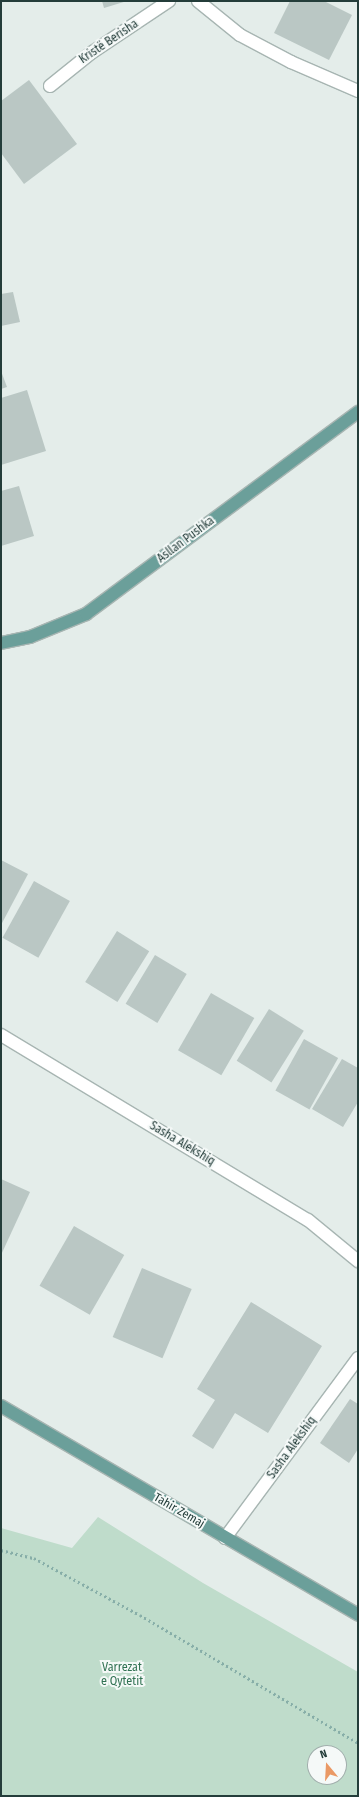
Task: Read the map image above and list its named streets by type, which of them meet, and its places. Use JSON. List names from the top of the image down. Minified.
{"streets":{"main road":["Asllan Pushka","Tahir Zemaj"],"street":["Kristë Berisha","Sasha Alekshiq"]},"crossings":[["Sasha Alekshiq","Tahir Zemaj"]],"parks":["Varrezat e Qytetit"],"north":"top"}
